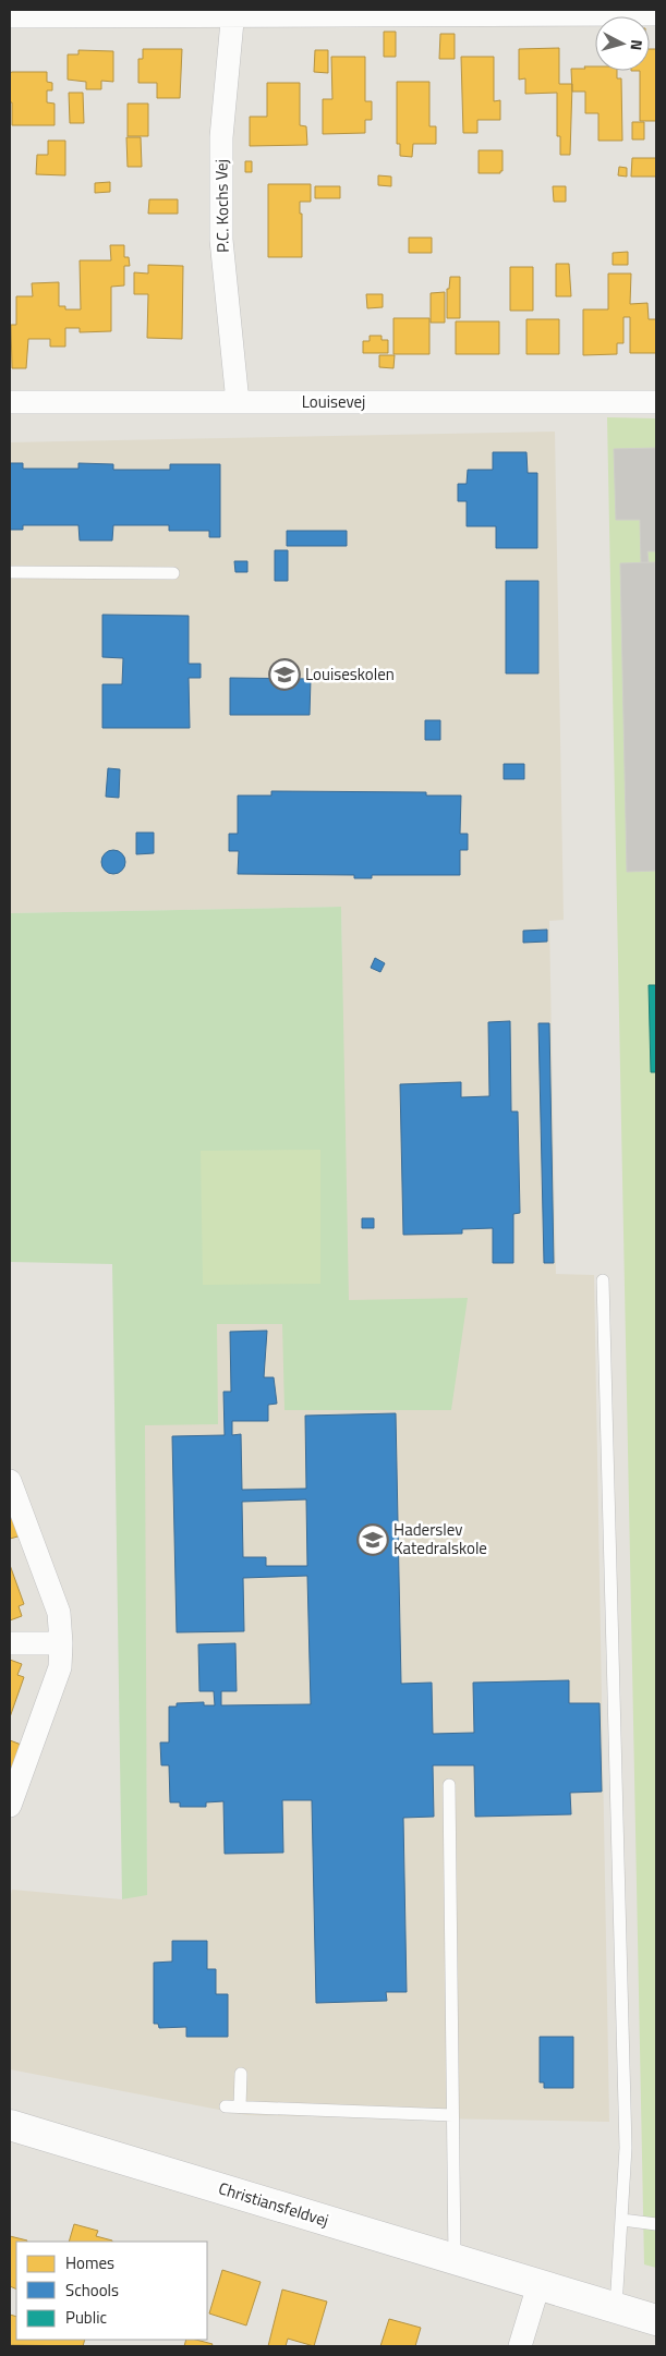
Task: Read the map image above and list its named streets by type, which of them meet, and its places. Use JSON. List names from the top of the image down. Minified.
{"streets":{"street":["P.C. Kochs Vej","Louisevej","Christiansfeldvej"]},"crossings":[["P.C. Kochs Vej","Louisevej"]],"places":{"school or university":["Louiseskolen","Haderslev Katedralskole"]},"legend":["Homes","Schools","Public"],"north":"right"}
